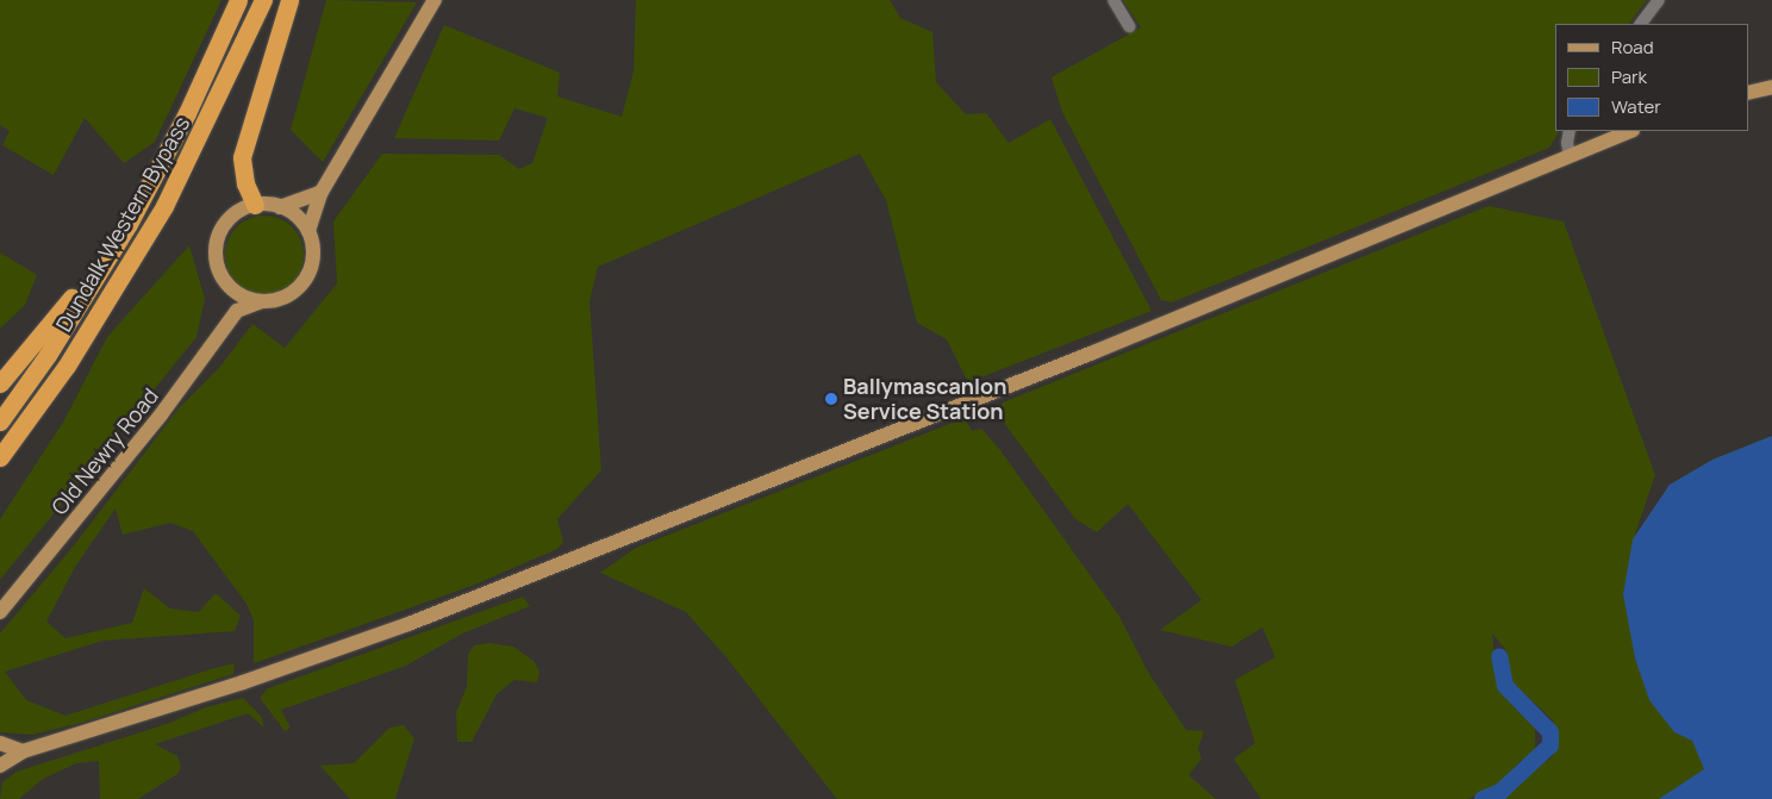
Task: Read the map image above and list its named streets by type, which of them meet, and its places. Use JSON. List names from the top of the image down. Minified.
{"streets":{"highway":["Dundalk Western Bypass"],"main road":["Old Newry Road"]},"places":["Ballymascanlon Service Station"],"legend":["Road","Park","Water"]}
